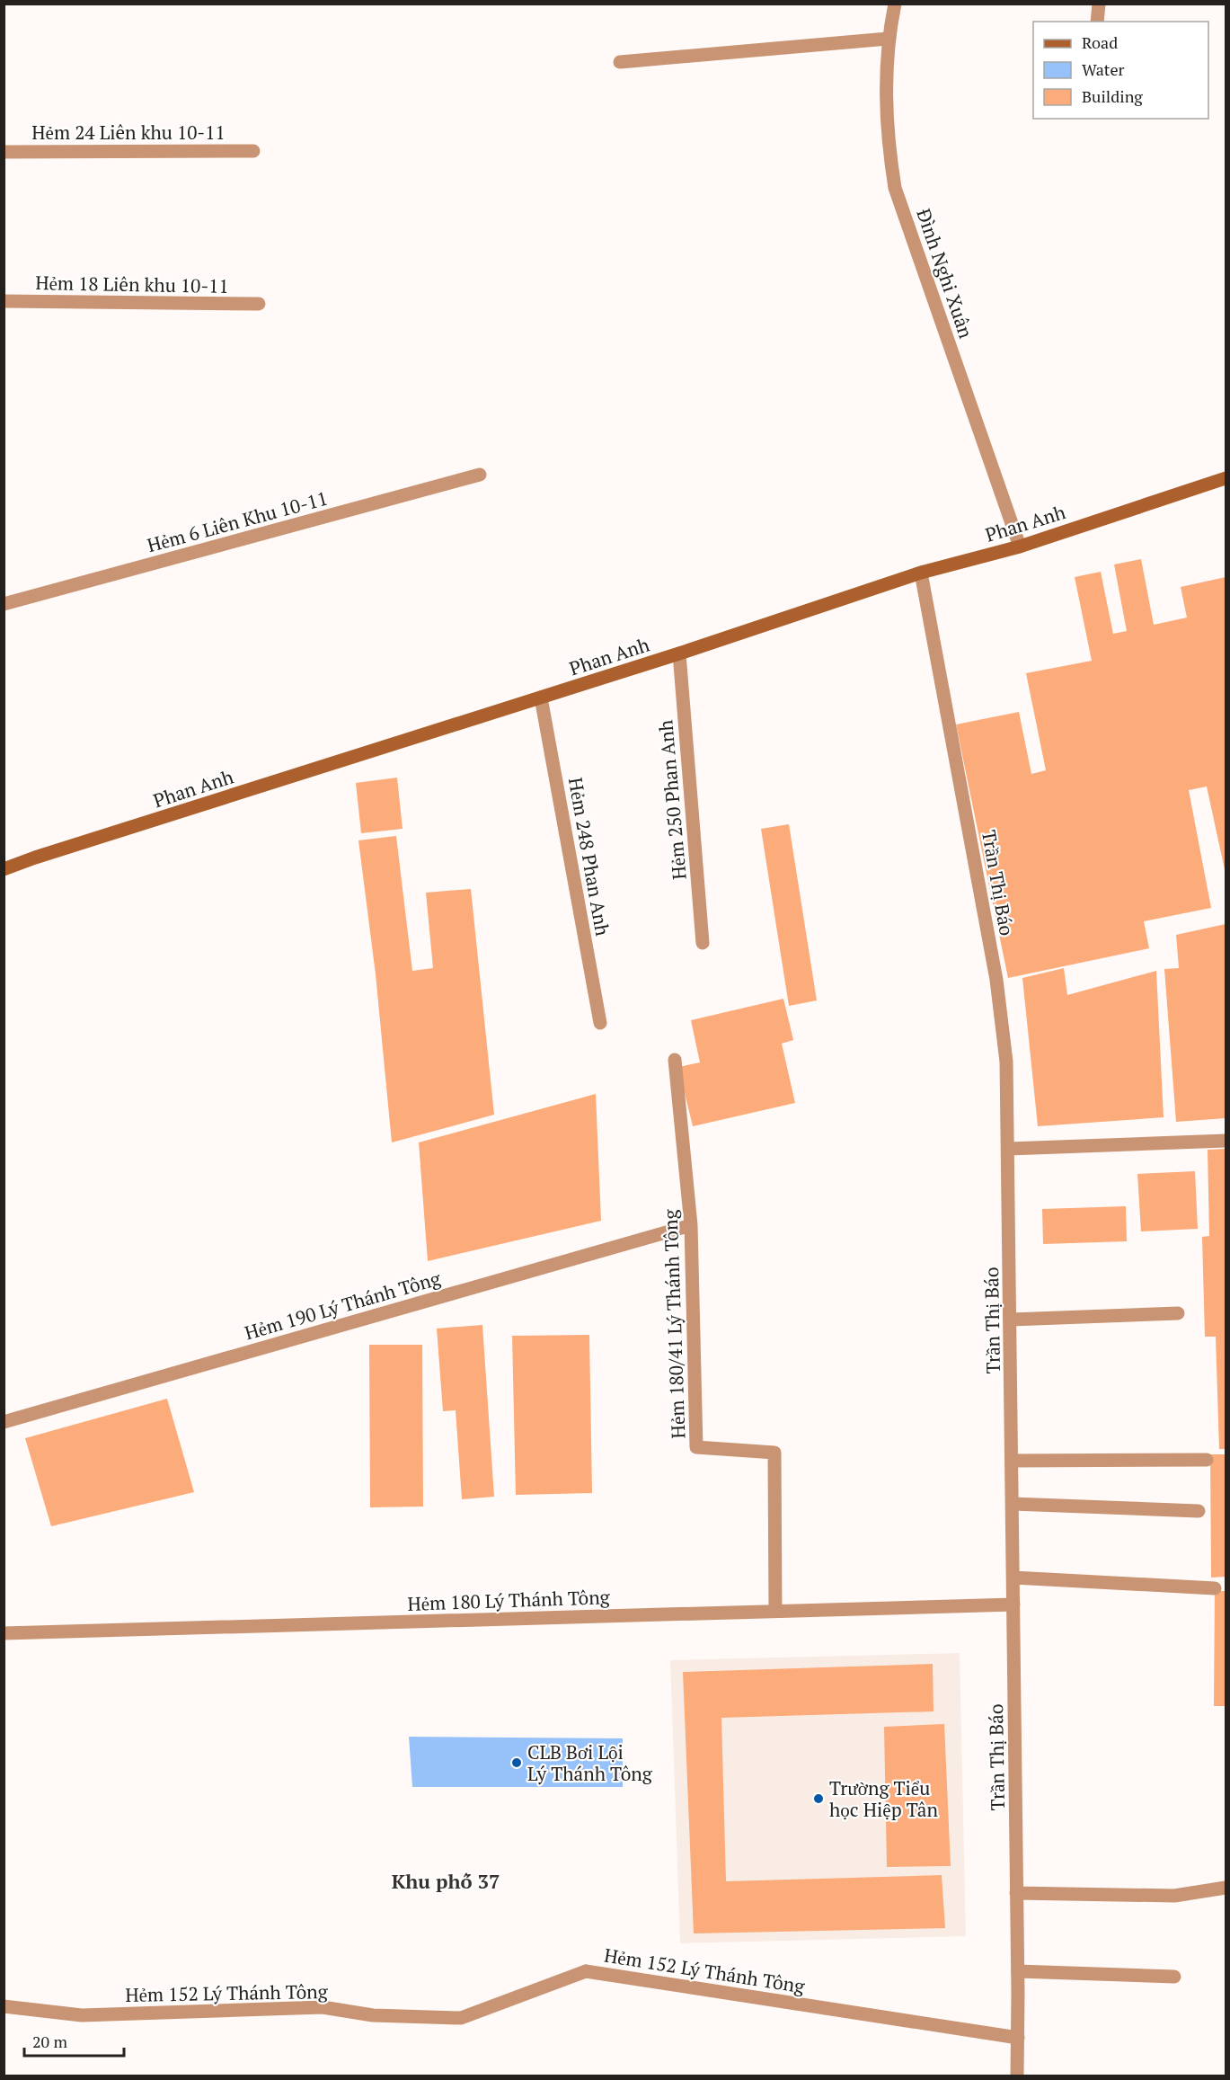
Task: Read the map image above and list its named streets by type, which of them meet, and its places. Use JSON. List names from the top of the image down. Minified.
{"streets":{"main road":["Phan Anh"],"street":["Hẻm 24 Liên khu 10-11","Đình Nghi Xuân","Hẻm 18 Liên khu 10-11","Hẻm 6 Liên Khu 10-11","Hẻm 250 Phan Anh","Hẻm 248 Phan Anh","Trần Thị Báo","Hẻm 190 Lý Thánh Tông","Hẻm 180/41 Lý Thánh Tông","Hẻm 180 Lý Thánh Tông","Hẻm 152 Lý Thánh Tông"]},"crossings":[["Đình Nghi Xuân","Phan Anh"],["Phan Anh","Hẻm 250 Phan Anh"],["Phan Anh","Hẻm 248 Phan Anh"],["Phan Anh","Trần Thị Báo"],["Trần Thị Báo","Hẻm 180 Lý Thánh Tông"],["Trần Thị Báo","Hẻm 152 Lý Thánh Tông"],["Hẻm 190 Lý Thánh Tông","Hẻm 180/41 Lý Thánh Tông"],["Hẻm 180/41 Lý Thánh Tông","Hẻm 180 Lý Thánh Tông"]],"districts":["Khu phố 37"],"places":["CLB Bơi Lội Lý Thánh Tông","Trường Tiểu học Hiệp Tân"],"legend":["Road","Water","Building"],"scale_bar":"20 m"}
